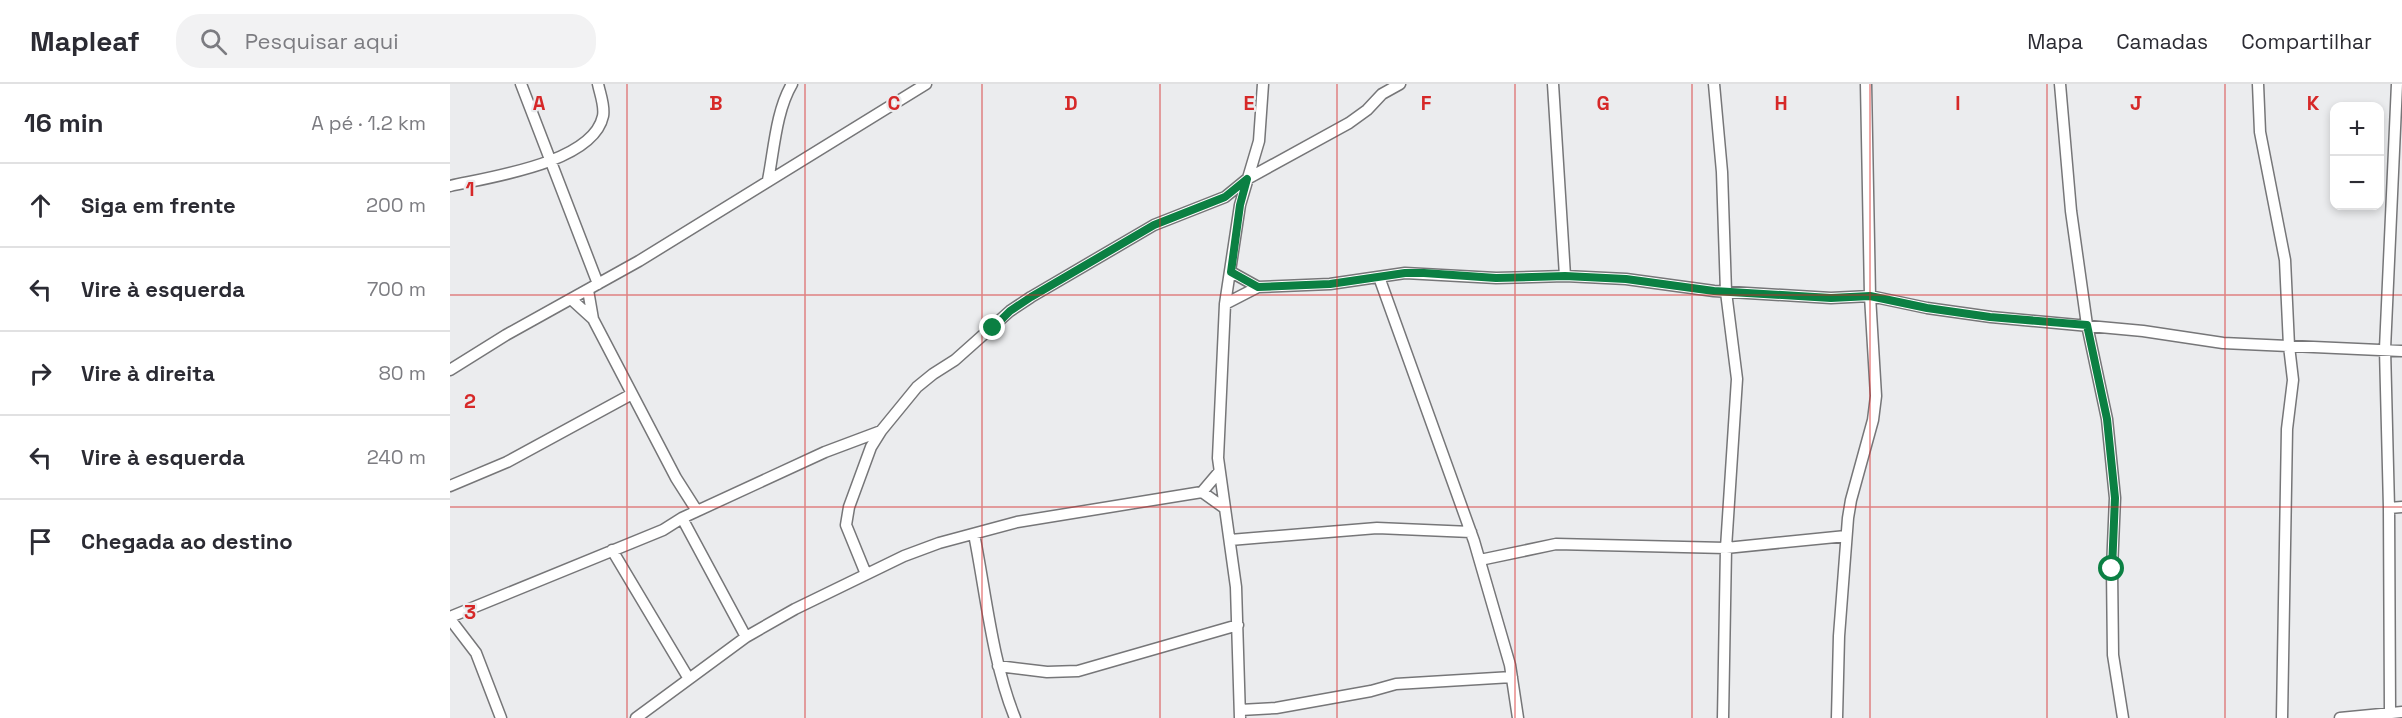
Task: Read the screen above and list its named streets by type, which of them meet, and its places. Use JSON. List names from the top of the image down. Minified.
{"page":{"header":"Mapleaf","search":"Pesquisar aqui","nav":["Mapa","Camadas","Compartilhar"],"heading":["16 min","A pé · 1.2 km"],"map_buttons":["+","−"],"list":[["Siga em frente","200 m"],["Vire à esquerda","700 m"],["Vire à direita","80 m"],["Vire à esquerda","240 m"],"Chegada ao destino"]},"grid":{"columns":["A","B","C","D","E","F","G","H","I","J","K"],"rows":["1","2","3"]}}
